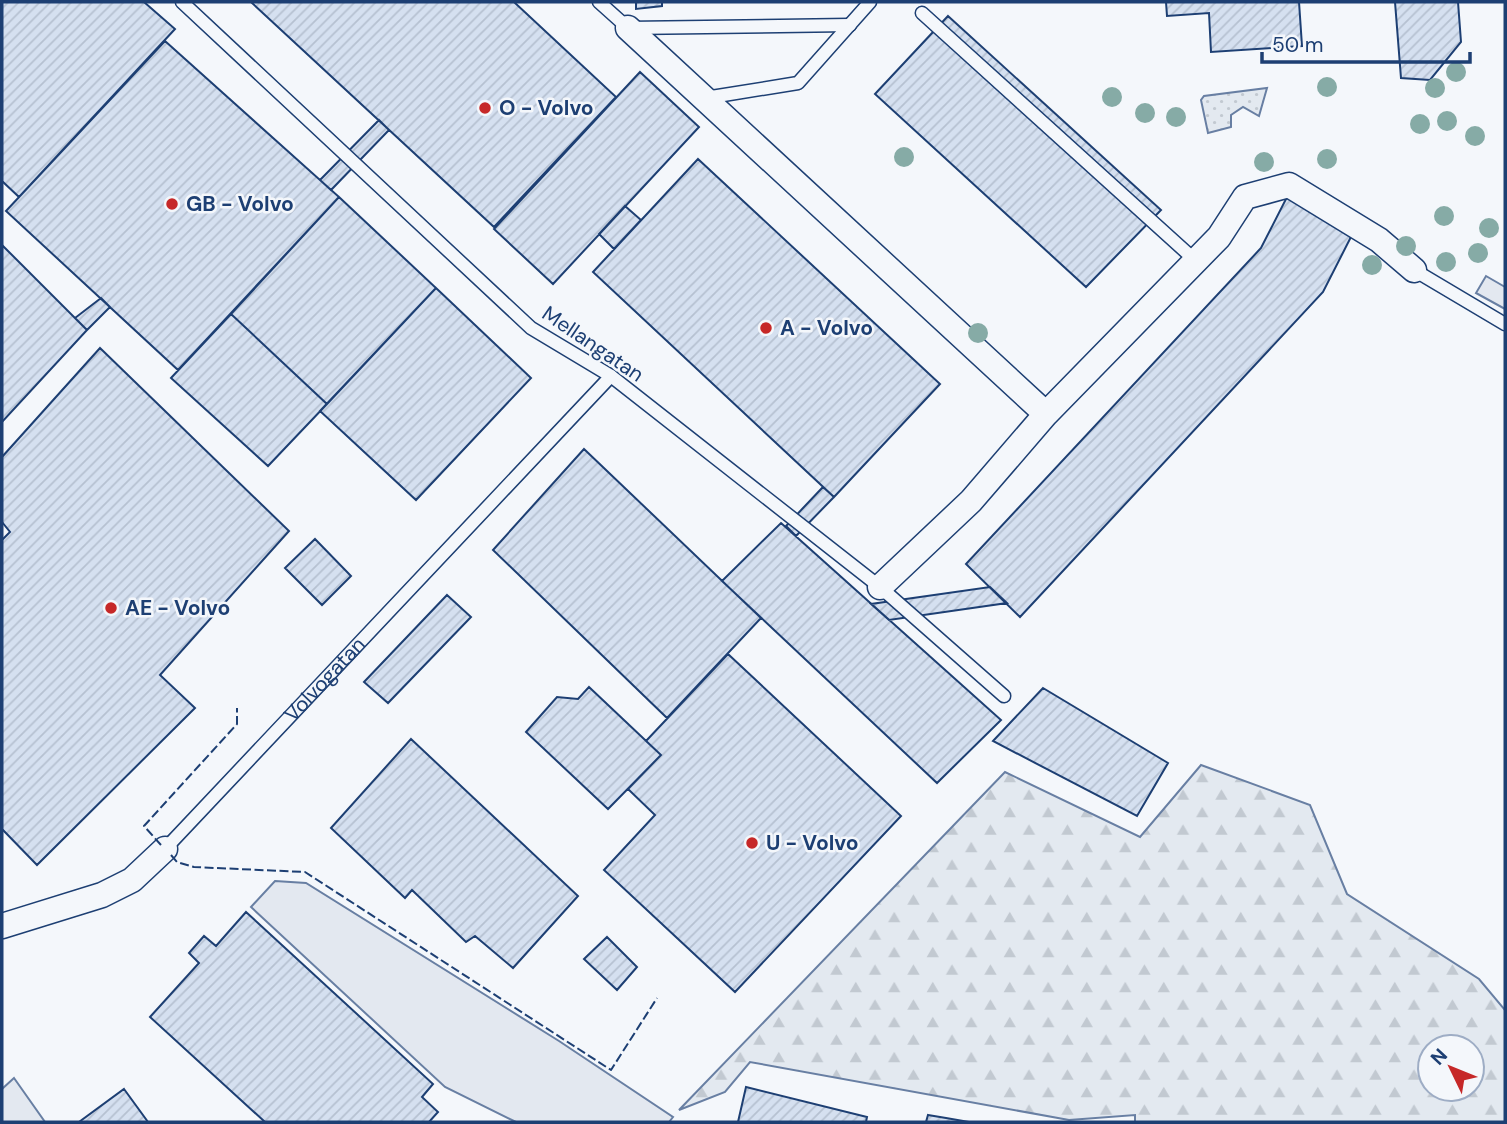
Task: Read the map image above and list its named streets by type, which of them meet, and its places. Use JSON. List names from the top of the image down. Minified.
{"streets":{"street":["Volvogatan"],"lane":["Mellangatan"]},"crossings":[["Mellangatan","Volvogatan"]],"places":["O - Volvo","GB - Volvo","A - Volvo","AE - Volvo","U - Volvo"],"scale_bar":"50 m","north":"top left"}
